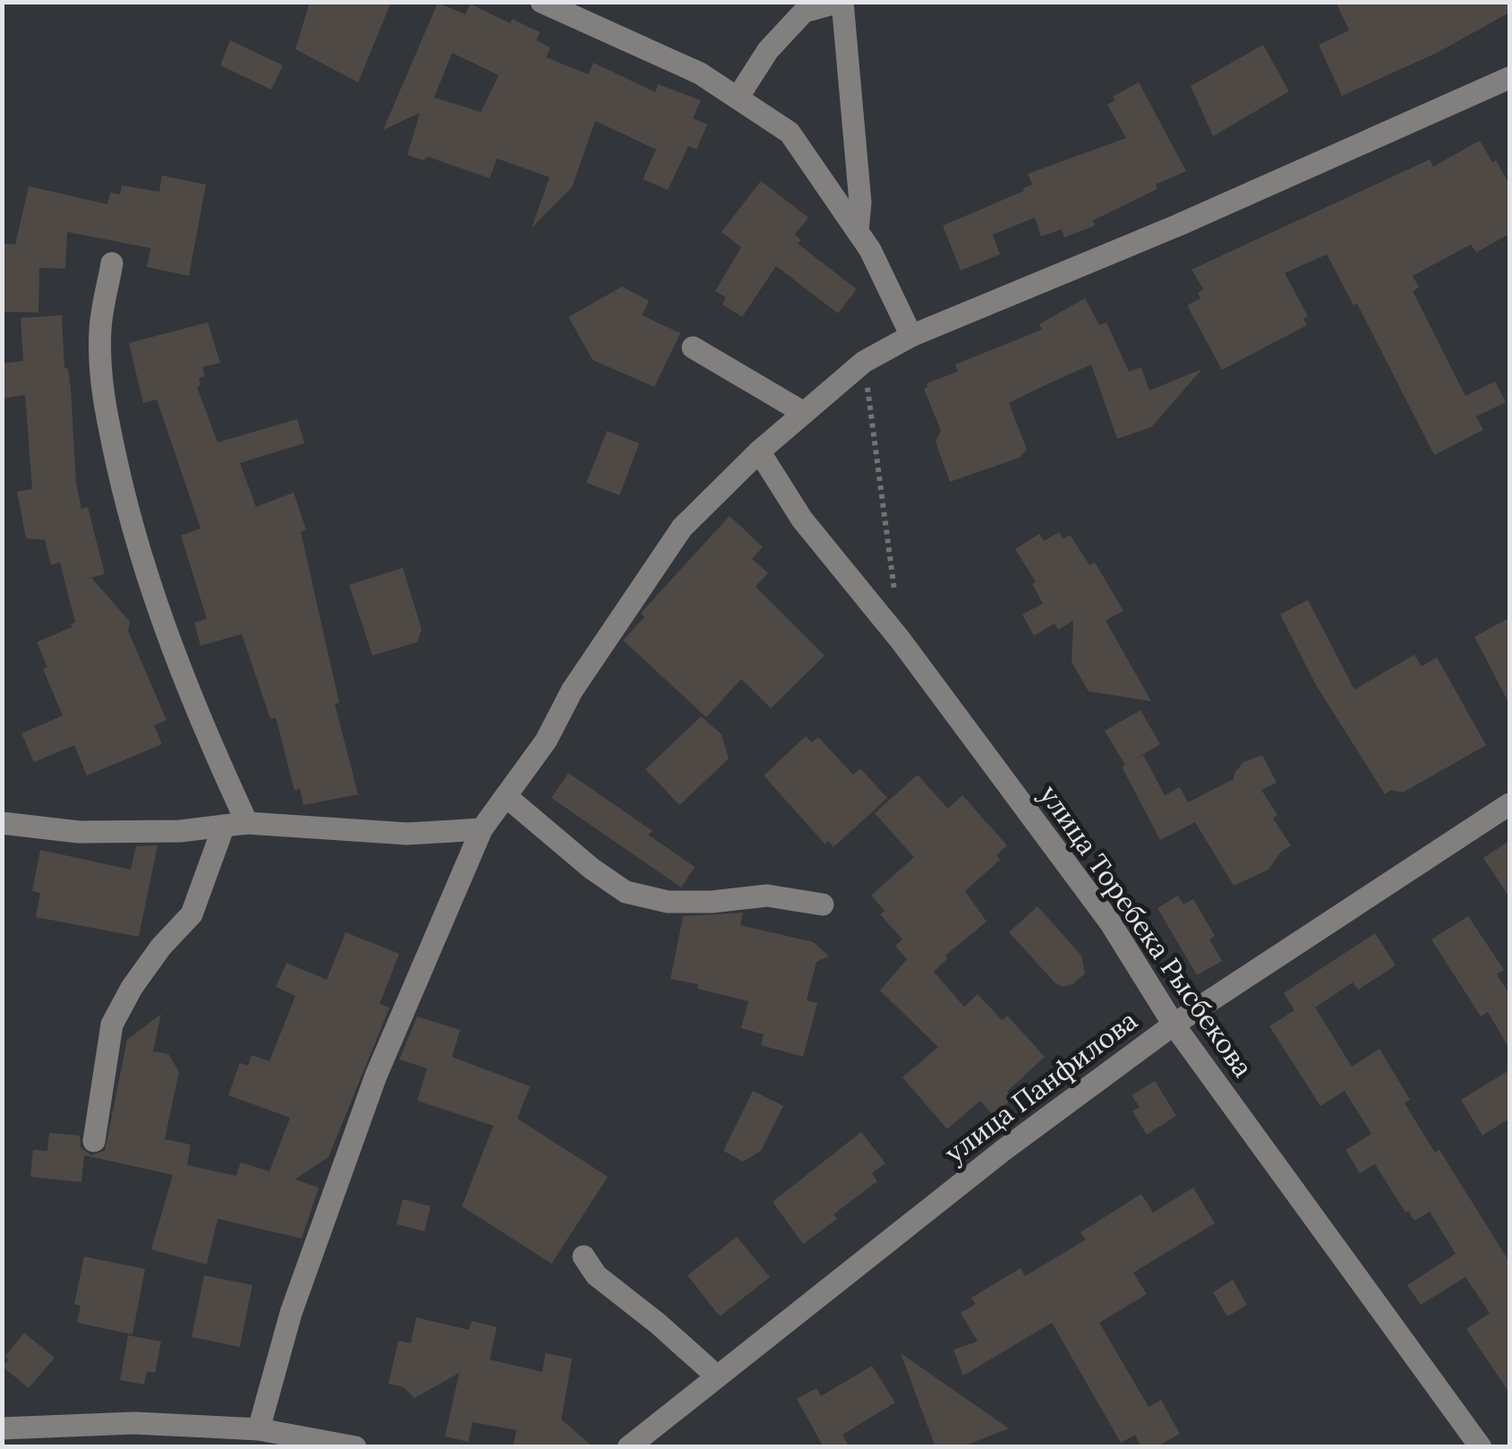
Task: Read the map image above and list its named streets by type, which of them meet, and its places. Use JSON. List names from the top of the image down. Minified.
{"streets":{"street":["улица Торебека Рысбекова","улица Панфилова"]},"crossings":[["улица Торебека Рысбекова","улица Панфилова"]]}
